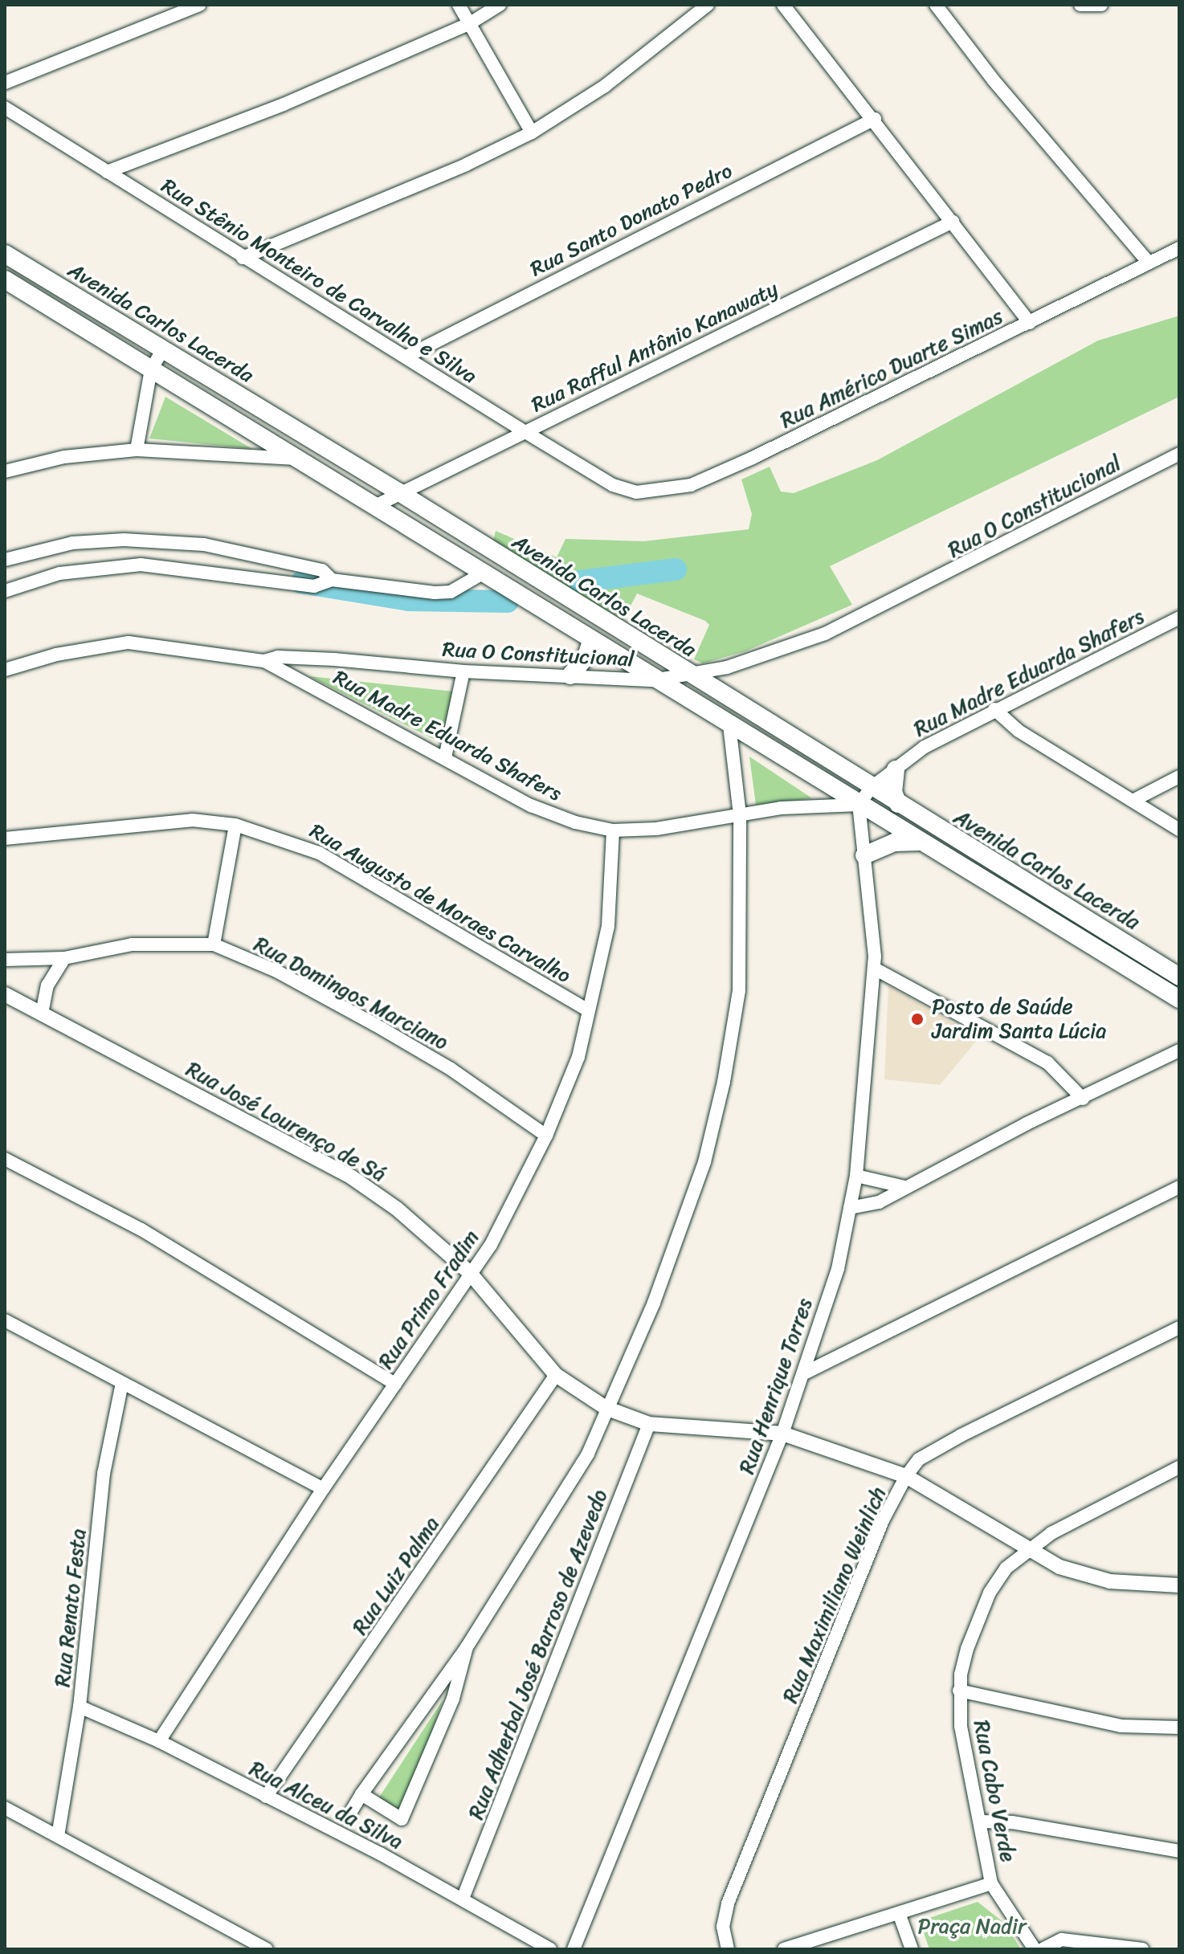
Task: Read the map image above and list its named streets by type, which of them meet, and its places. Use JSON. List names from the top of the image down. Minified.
{"streets":{"main road":["Avenida Carlos Lacerda"],"street":["Rua Santo Donato Pedro","Rua Stênio Monteiro de Carvalho e Silva","Rua Rafful Antônio Kanawaty","Rua Américo Duarte Simas","Rua O Constitucional","Rua Madre Eduarda Shafers","Rua Augusto de Moraes Carvalho","Rua Domingos Marciano","Rua José Lourenço de Sá","Rua Primo Fradim","Rua Henrique Torres","Rua Luiz Palma","Rua Maximiliano Weinlich","Rua Renato Festa","Rua Adherbal José Barroso de Azevedo","Rua Cabo Verde","Rua Alceu da Silva"]},"crossings":[["Rua Santo Donato Pedro","Rua Stênio Monteiro de Carvalho e Silva"],["Rua Stênio Monteiro de Carvalho e Silva","Rua Rafful Antônio Kanawaty"],["Rua Stênio Monteiro de Carvalho e Silva","Rua Américo Duarte Simas"],["Avenida Carlos Lacerda","Rua Rafful Antônio Kanawaty"],["Avenida Carlos Lacerda","Rua O Constitucional"],["Avenida Carlos Lacerda","Rua Madre Eduarda Shafers"],["Avenida Carlos Lacerda","Rua Henrique Torres"],["Rua O Constitucional","Rua Madre Eduarda Shafers"],["Rua Madre Eduarda Shafers","Rua Primo Fradim"],["Rua Madre Eduarda Shafers","Rua Henrique Torres"],["Rua Augusto de Moraes Carvalho","Rua Primo Fradim"],["Rua Domingos Marciano","Rua Primo Fradim"],["Rua José Lourenço de Sá","Rua Primo Fradim"],["Rua José Lourenço de Sá","Rua Henrique Torres"],["Rua José Lourenço de Sá","Rua Luiz Palma"],["Rua José Lourenço de Sá","Rua Maximiliano Weinlich"],["Rua José Lourenço de Sá","Rua Adherbal José Barroso de Azevedo"],["Rua José Lourenço de Sá","Rua Cabo Verde"],["Rua Primo Fradim","Rua Alceu da Silva"],["Rua Luiz Palma","Rua Alceu da Silva"],["Rua Renato Festa","Rua Alceu da Silva"],["Rua Adherbal José Barroso de Azevedo","Rua Alceu da Silva"]],"parks":["Praça Nadir"],"places":["Posto de Saúde Jardim Santa Lúcia"]}
